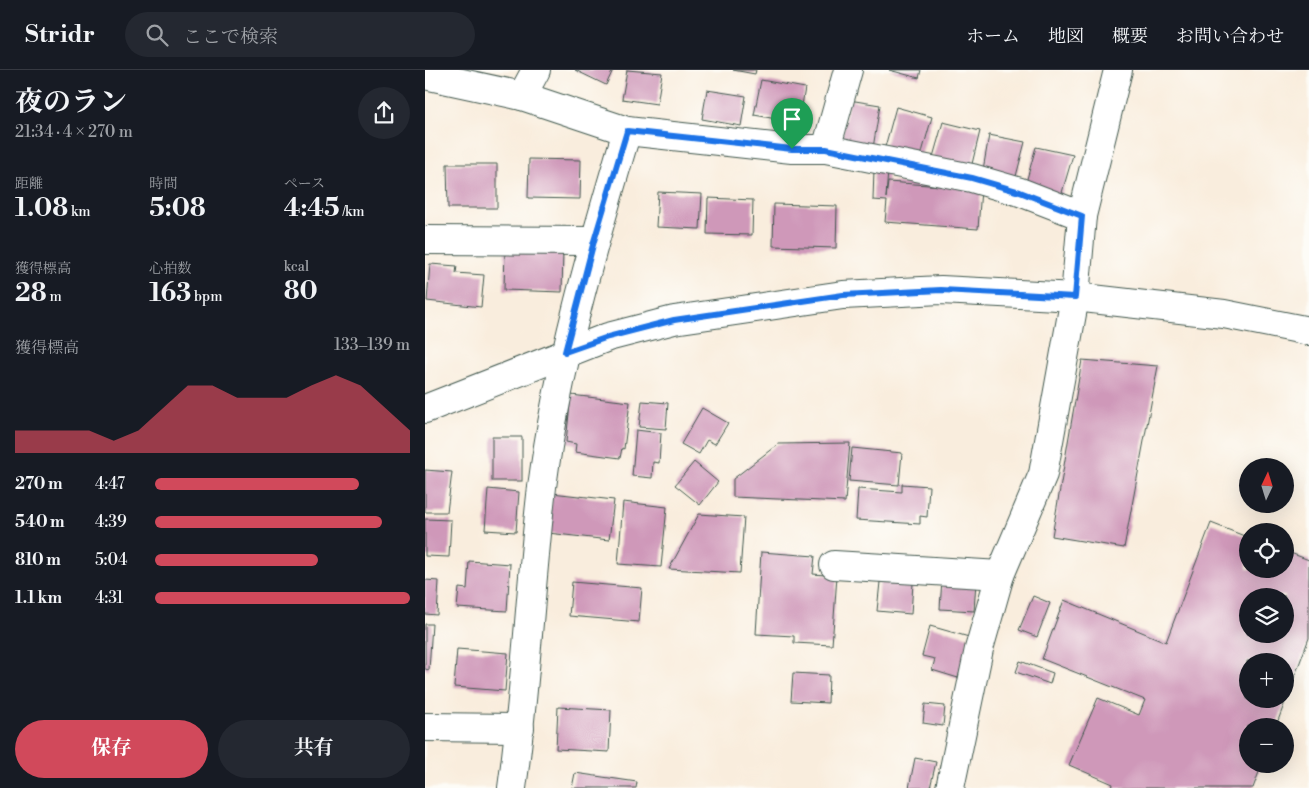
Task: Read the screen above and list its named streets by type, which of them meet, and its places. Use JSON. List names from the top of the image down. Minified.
{"north":"top","page":{"header":"Stridr","search":"ここで検索","nav":["ホーム","地図","概要","お問い合わせ"],"heading":["夜のラン","21:34 · 4 × 270 m"],"stats":[["距離","1.08 km"],["時間","5:08"],["ペース","4:45 /km"],["獲得標高","28 m"],["心拍数","163 bpm"],["kcal","80"]],"chart":["獲得標高","133–139 m"],"map_buttons":["+","−"],"list":[{"name":"270 m","note":"4:47"},{"name":"540 m","note":"4:39"},{"name":"810 m","note":"5:04"},{"name":"1.1 km","note":"4:31"}],"buttons":["保存","共有"]}}
